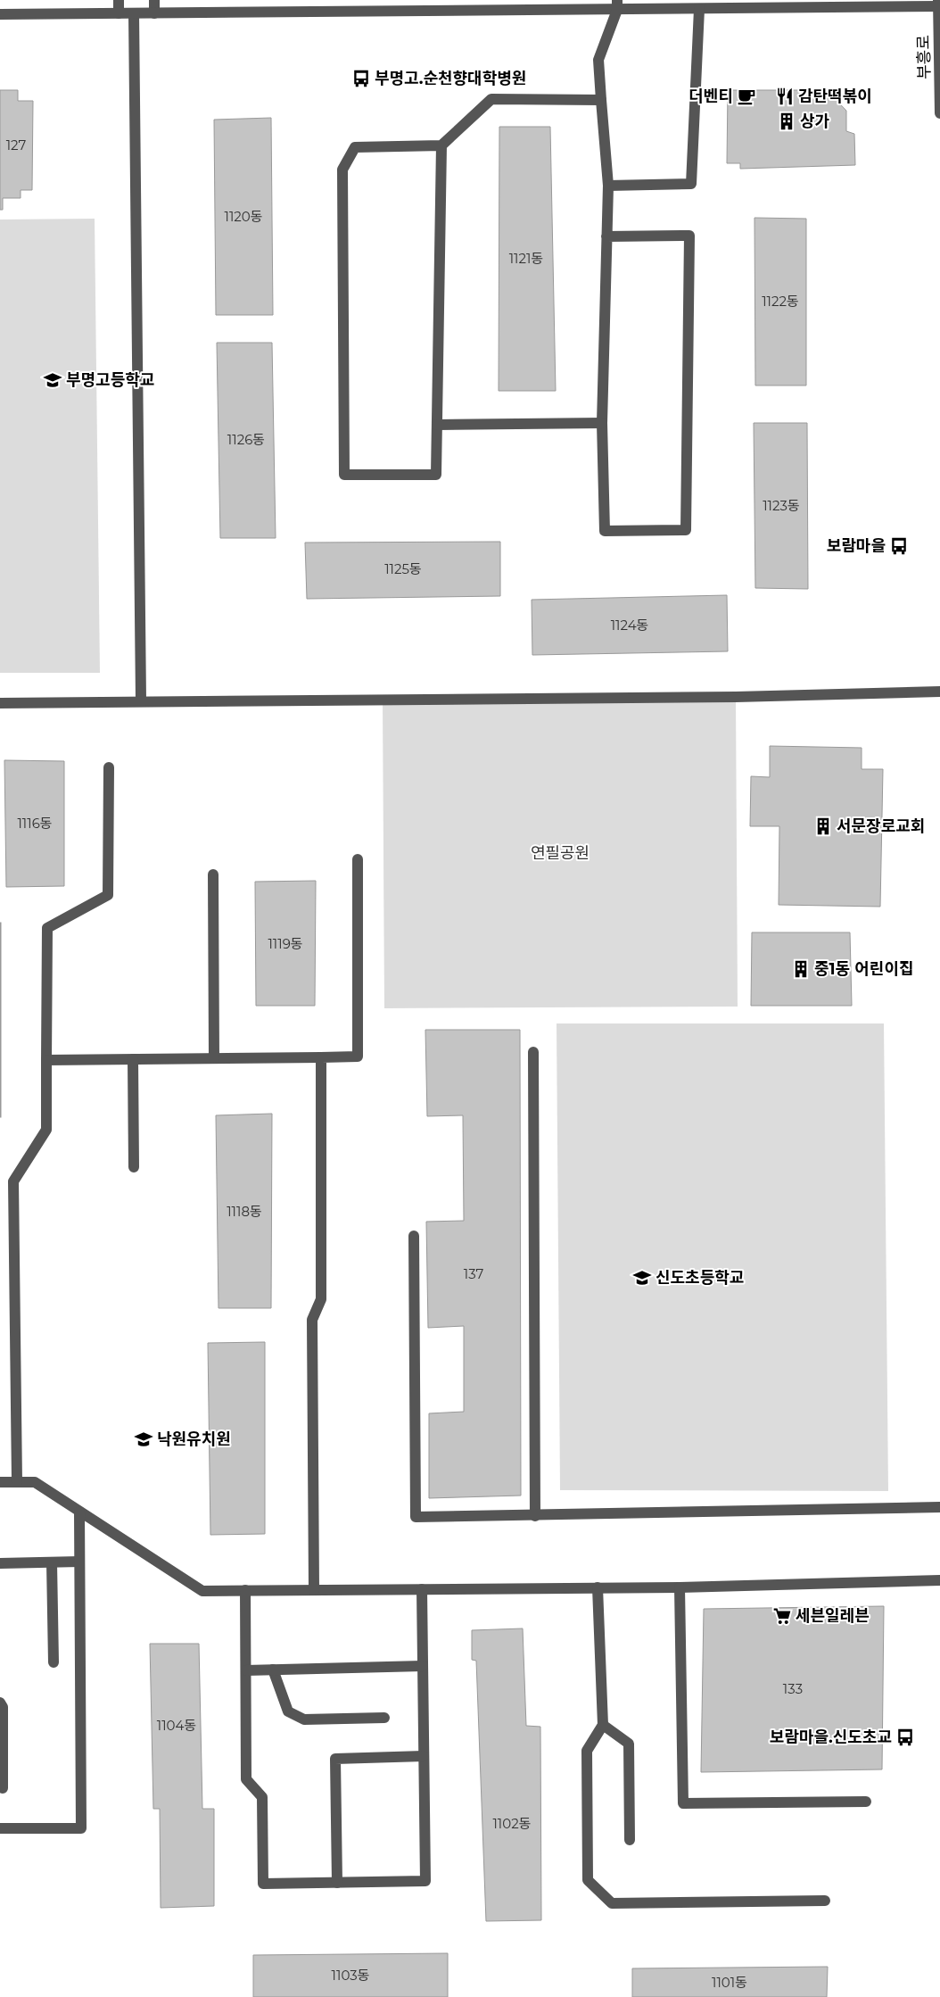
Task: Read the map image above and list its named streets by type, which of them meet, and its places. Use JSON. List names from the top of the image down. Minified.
{"streets":{"street":["부흥로"]},"parks":["연필공원"],"places":{"bus stop":["부명고.순천향대학병원","보람마을","보람마을.신도초교"],"cafe":["더벤티"],"restaurant":["감탄떡볶이"],"building":["상가","서문장로교회","중1동 어린이집"],"school or university":["부명고등학교","신도초등학교","낙원유치원"],"supermarket":["세븐일레븐"]},"house_numbers":["127","1120동","1121동","1122동","1126동","1123동","1125동","1124동","1116동","1119동","1118동","137","133","1104동","1102동","1103동","1101동"]}
